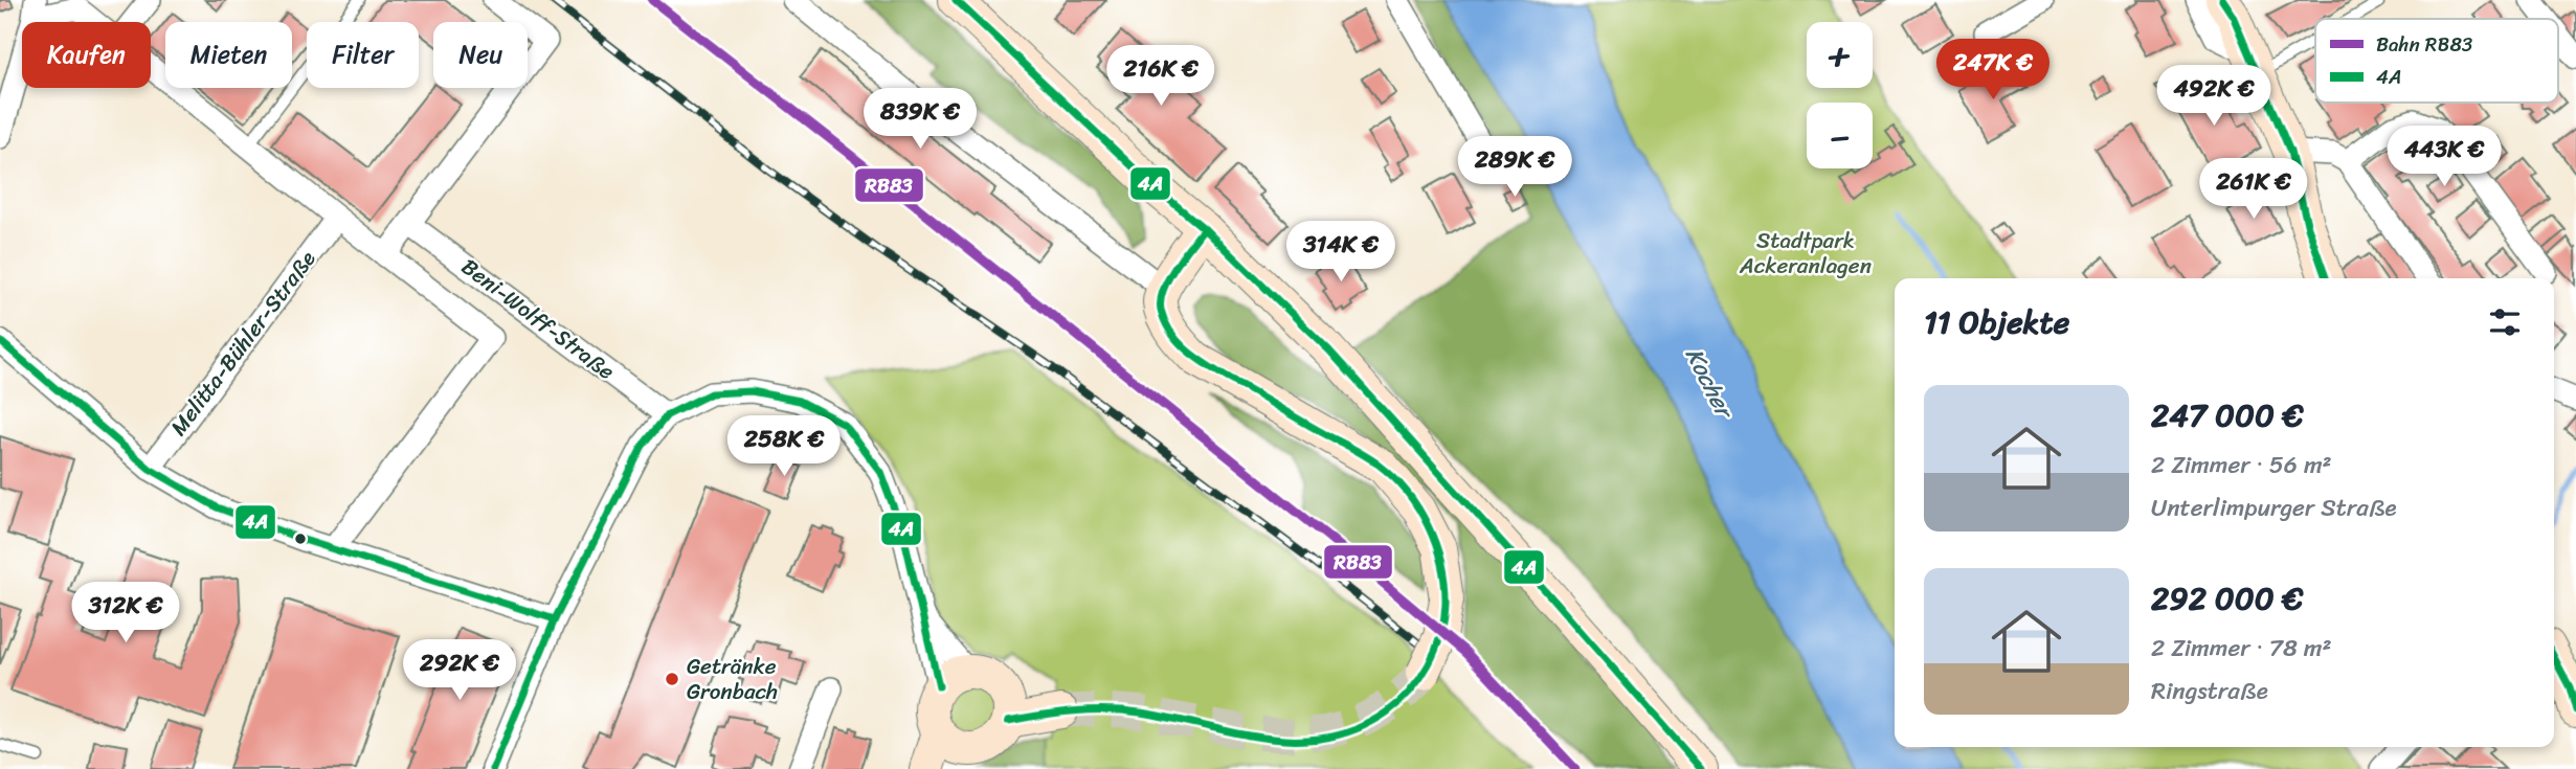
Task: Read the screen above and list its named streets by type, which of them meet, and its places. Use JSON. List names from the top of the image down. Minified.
{"streets":{"street":["Beni-Wolff-Straße","Melitta-Bühler-Straße"]},"water":["Kocher"],"parks":["Stadtpark Ackeranlagen"],"places":["Getränke Gronbach"],"lines":["rail line RB83","transit line 4A"],"legend":["Bahn RB83","4A"],"page":{"map_buttons":["+","−"],"chip":["Kaufen","Mieten","Filter","Neu"],"price":["247K €","216K €","492K €","839K €","443K €","289K €","261K €","314K €","258K €","312K €","292K €"],"heading":"11 Objekte","list":[{"name":"247 000 €","note":"2 Zimmer · 56 m² · Unterlimpurger Straße"},{"name":"292 000 €","note":"2 Zimmer · 78 m² · Ringstraße"}]}}
